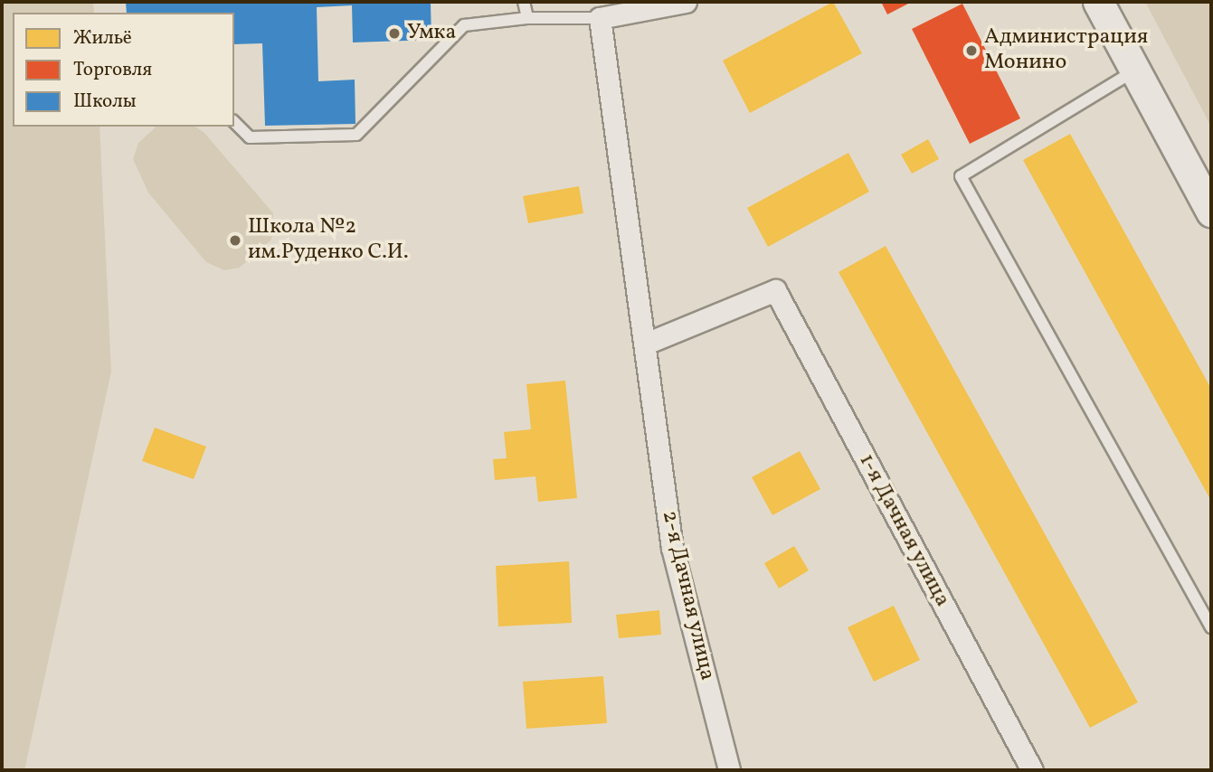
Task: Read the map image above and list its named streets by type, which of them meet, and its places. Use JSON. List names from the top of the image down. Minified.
{"streets":{"street":["1-я Дачная улица","2-я Дачная улица"]},"crossings":[["1-я Дачная улица","2-я Дачная улица"]],"places":["Умка","Администрация Монино","Школа №2 им.Руденко С.И."],"legend":["Жильё","Торговля","Школы"]}
